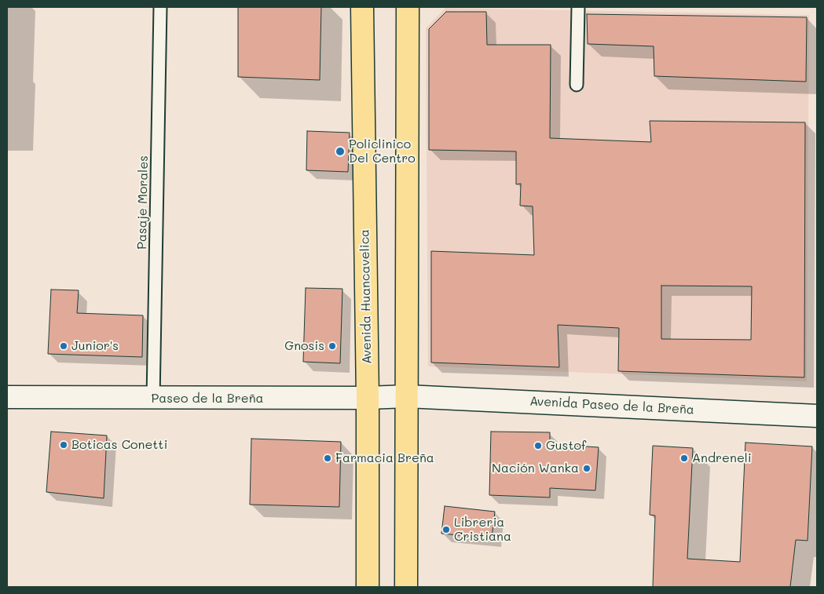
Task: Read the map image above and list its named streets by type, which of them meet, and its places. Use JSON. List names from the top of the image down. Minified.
{"streets":{"highway":["Avenida Huancavelica"],"street":["Paseo de la Breña","Avenida Paseo de la Breña"],"lane":["Pasaje Morales"]},"crossings":[["Pasaje Morales","Paseo de la Breña"],["Avenida Huancavelica","Paseo de la Breña"],["Paseo de la Breña","Avenida Paseo de la Breña"]],"places":["Policlinico Del Centro","Junior's","Gnosis","Boticas Conetti","Gustof","Farmacia Breña","Andreneli","Nación Wanka","Libreria Cristiana"]}
